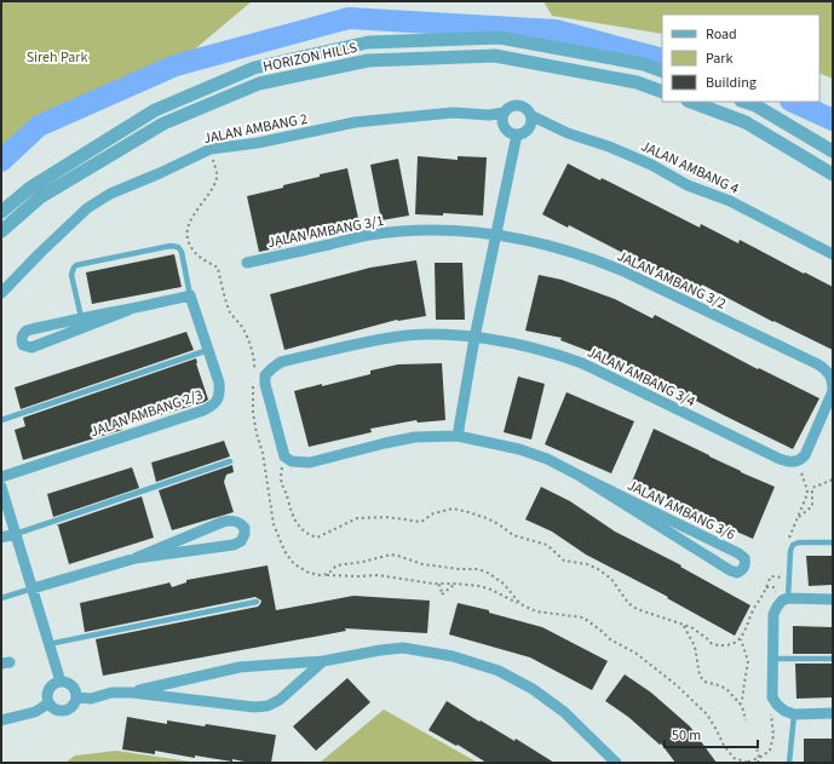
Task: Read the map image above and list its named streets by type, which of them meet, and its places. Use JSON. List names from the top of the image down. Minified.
{"streets":{"street":["HORIZON HILLS","JALAN AMBANG 2","JALAN AMBANG 4","JALAN AMBANG 3/1","JALAN AMBANG 3/2","JALAN AMBANG 3/4","JALAN AMBANG 2/3","JALAN AMBANG 3/6"]},"crossings":[["JALAN AMBANG 2","JALAN AMBANG 4"],["JALAN AMBANG 3/1","JALAN AMBANG 3/2"],["JALAN AMBANG 3/2","JALAN AMBANG 3/4"],["JALAN AMBANG 3/4","JALAN AMBANG 3/6"]],"parks":["Sireh Park"],"legend":["Road","Park","Building"],"scale_bar":"50 m"}
